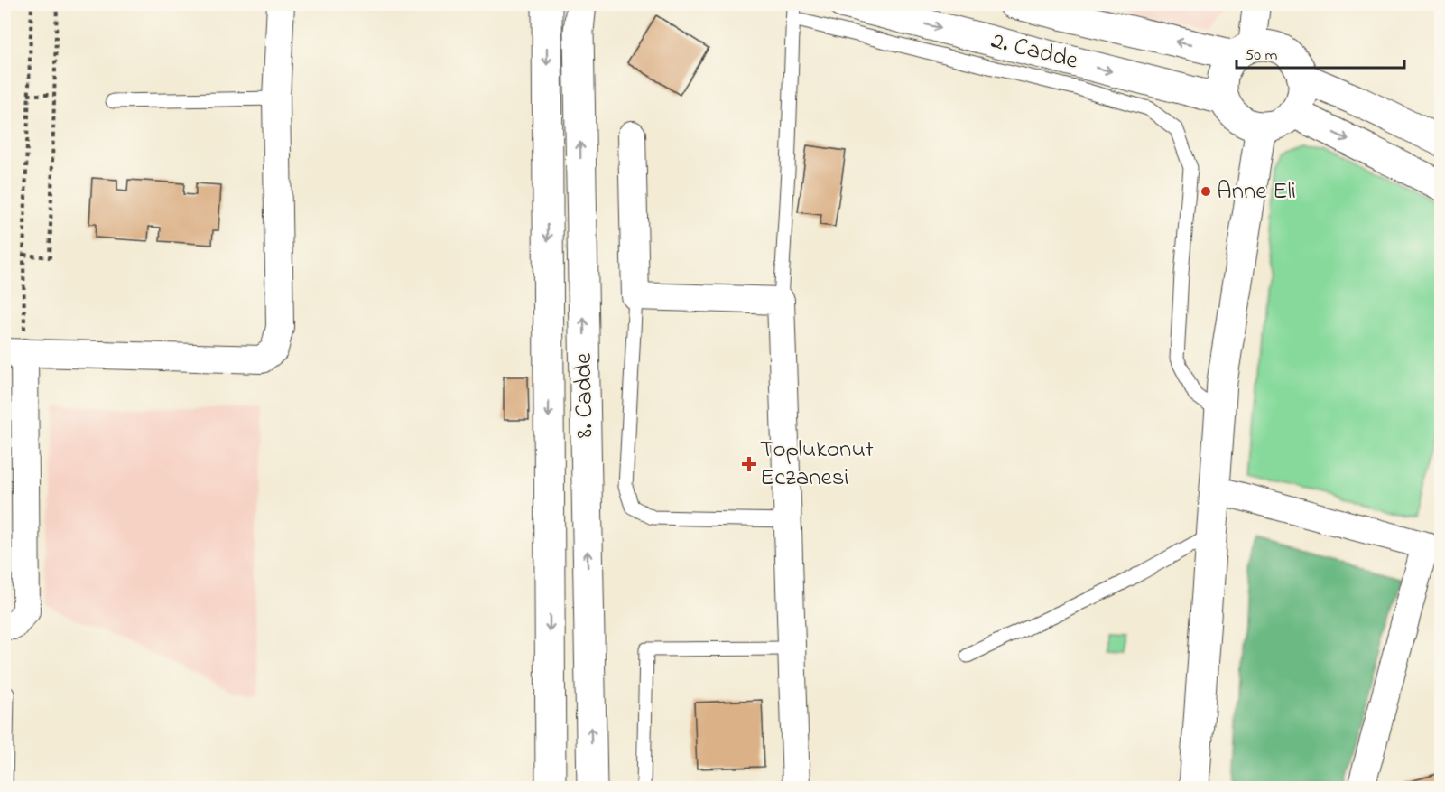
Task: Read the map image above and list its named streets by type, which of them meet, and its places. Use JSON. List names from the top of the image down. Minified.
{"streets":{"street":["2. Cadde","8. Cadde"]},"places":{"other":["Anne Eli"],"health":["Toplukonut Eczanesi"]},"scale_bar":"50 m"}
